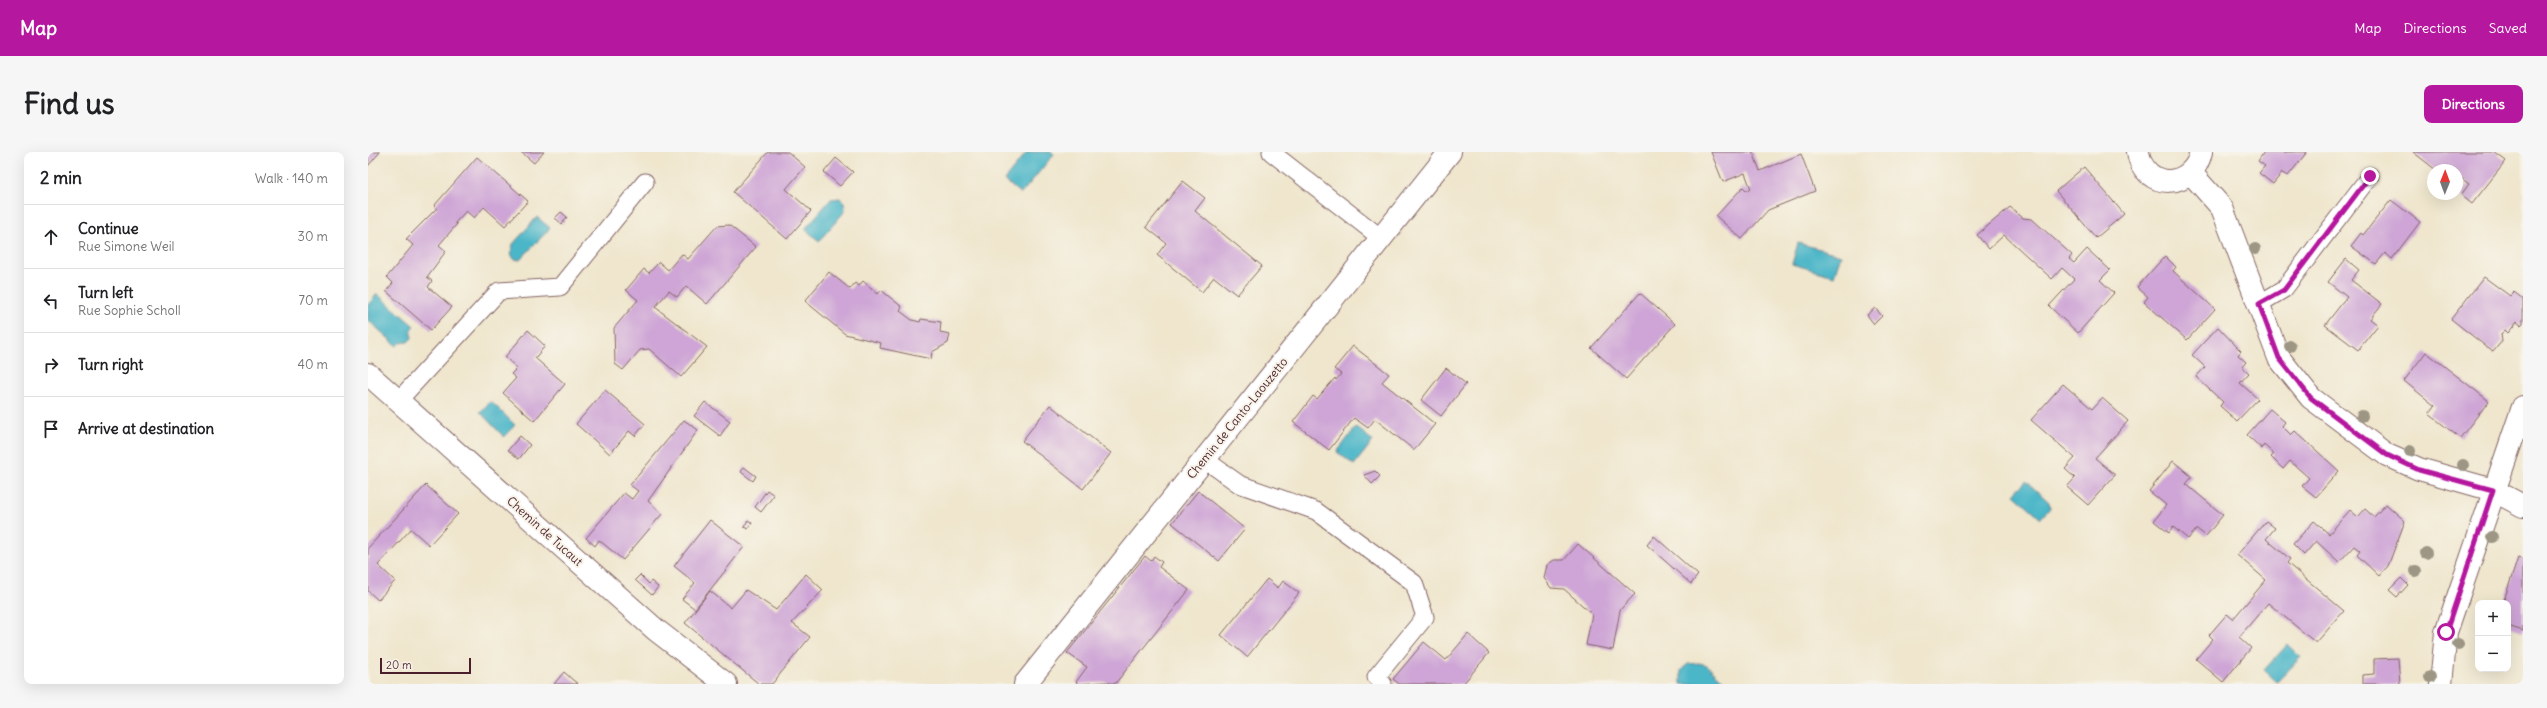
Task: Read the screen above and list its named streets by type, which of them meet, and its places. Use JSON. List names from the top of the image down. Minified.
{"streets":{"street":["Chemin de Canto-Laouzetto","Chemin de Tucaut"]},"scale_bar":"20 m","north":"top","page":{"header":"Map","nav":["Map","Directions","Saved"],"buttons":"Directions","title":"Find us","heading":["2 min","Walk · 140 m"],"list":[["Continue","Rue Simone Weil","30 m"],["Turn left","Rue Sophie Scholl","70 m"],["Turn right","40 m"],"Arrive at destination"],"map_buttons":["+","−"],"scale":"20 m"}}
